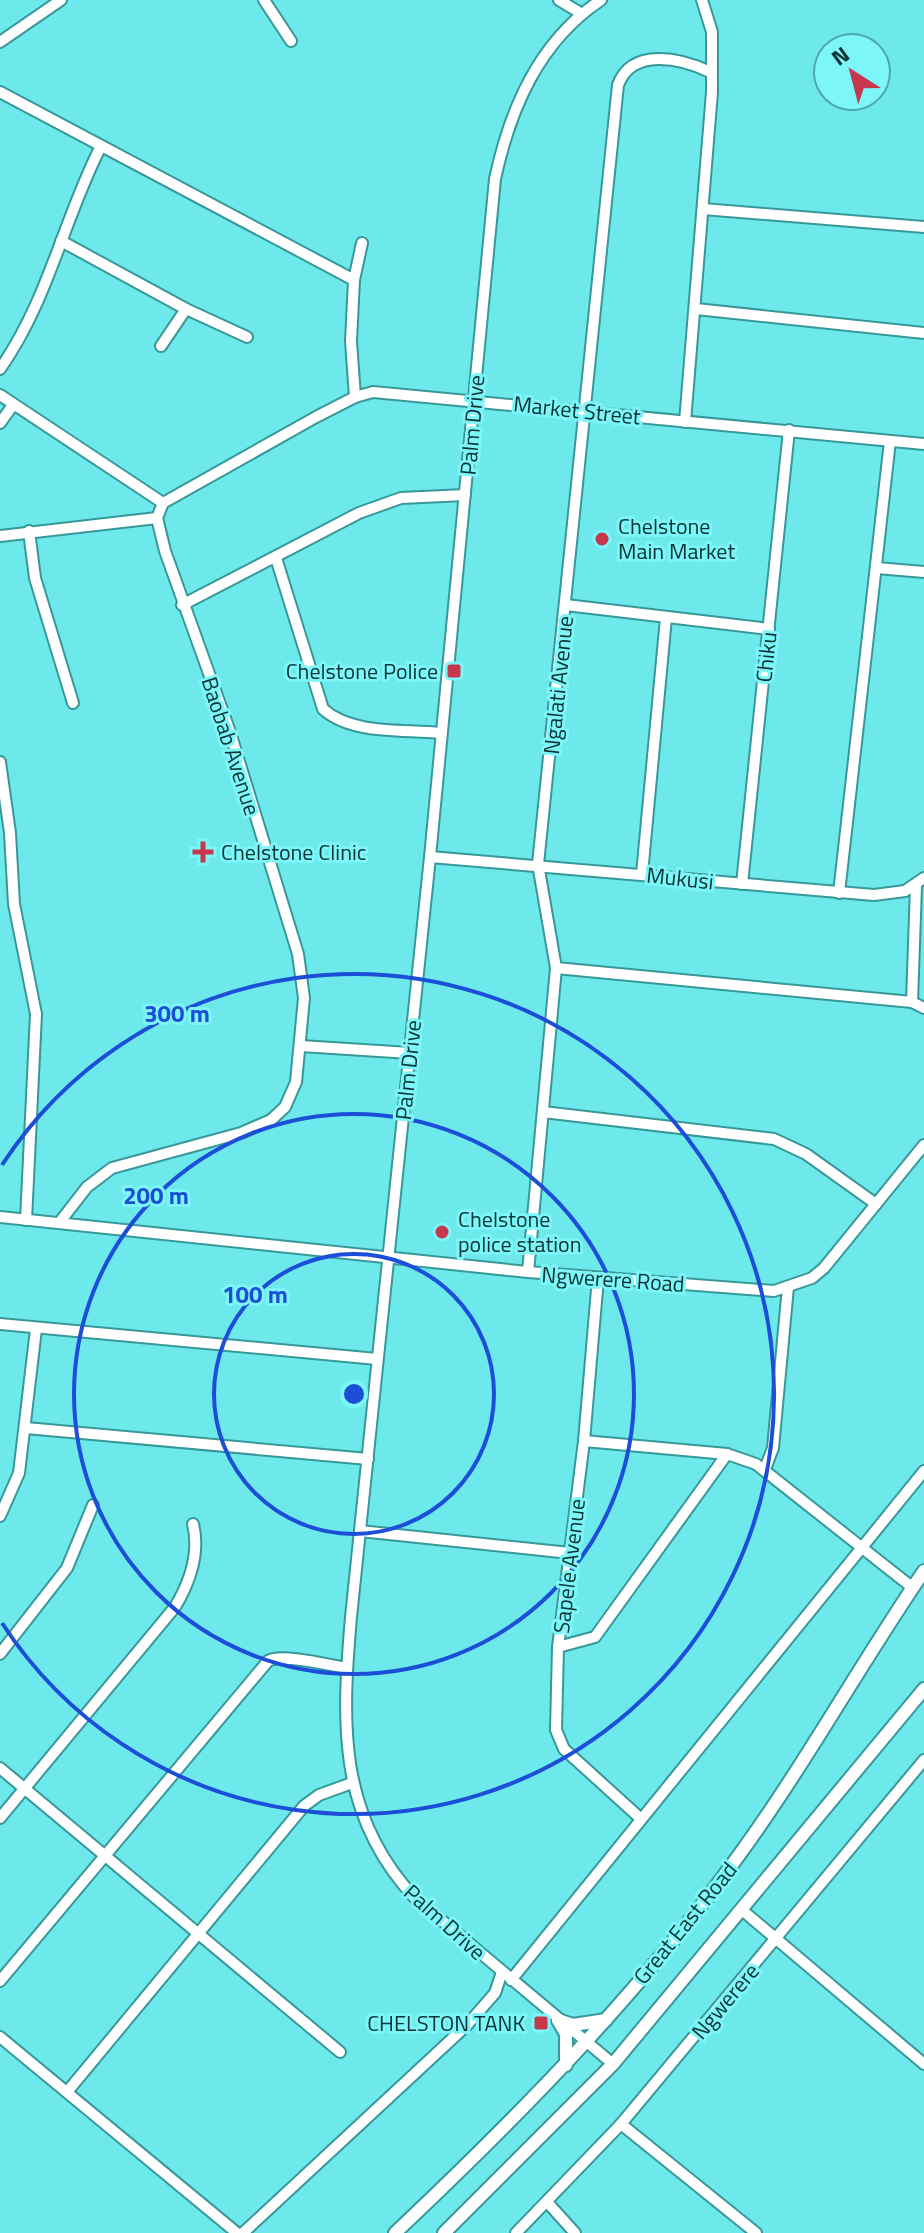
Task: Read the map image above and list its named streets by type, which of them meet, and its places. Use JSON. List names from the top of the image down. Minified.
{"streets":{"main road":["Great East Road"],"street":["Market Street","Palm Drive","Chiku","Ngalati Avenue","Baobab Avenue","Mukusi","Ngwerere Road","Sapele Avenue","Ngwerere"]},"crossings":[["Market Street","Palm Drive"],["Market Street","Chiku"],["Market Street","Ngalati Avenue"],["Palm Drive","Mukusi"],["Palm Drive","Ngwerere Road"],["Palm Drive","Great East Road"],["Chiku","Mukusi"],["Ngalati Avenue","Mukusi"],["Ngalati Avenue","Ngwerere Road"],["Baobab Avenue","Ngwerere Road"],["Ngwerere Road","Sapele Avenue"]],"places":{"other":["Chelstone Main Market","Chelstone police station"],"transit":["Chelstone Police","CHELSTON TANK"],"health":["Chelstone Clinic"]},"north":"top left","rings":["300 m","200 m","100 m"]}
